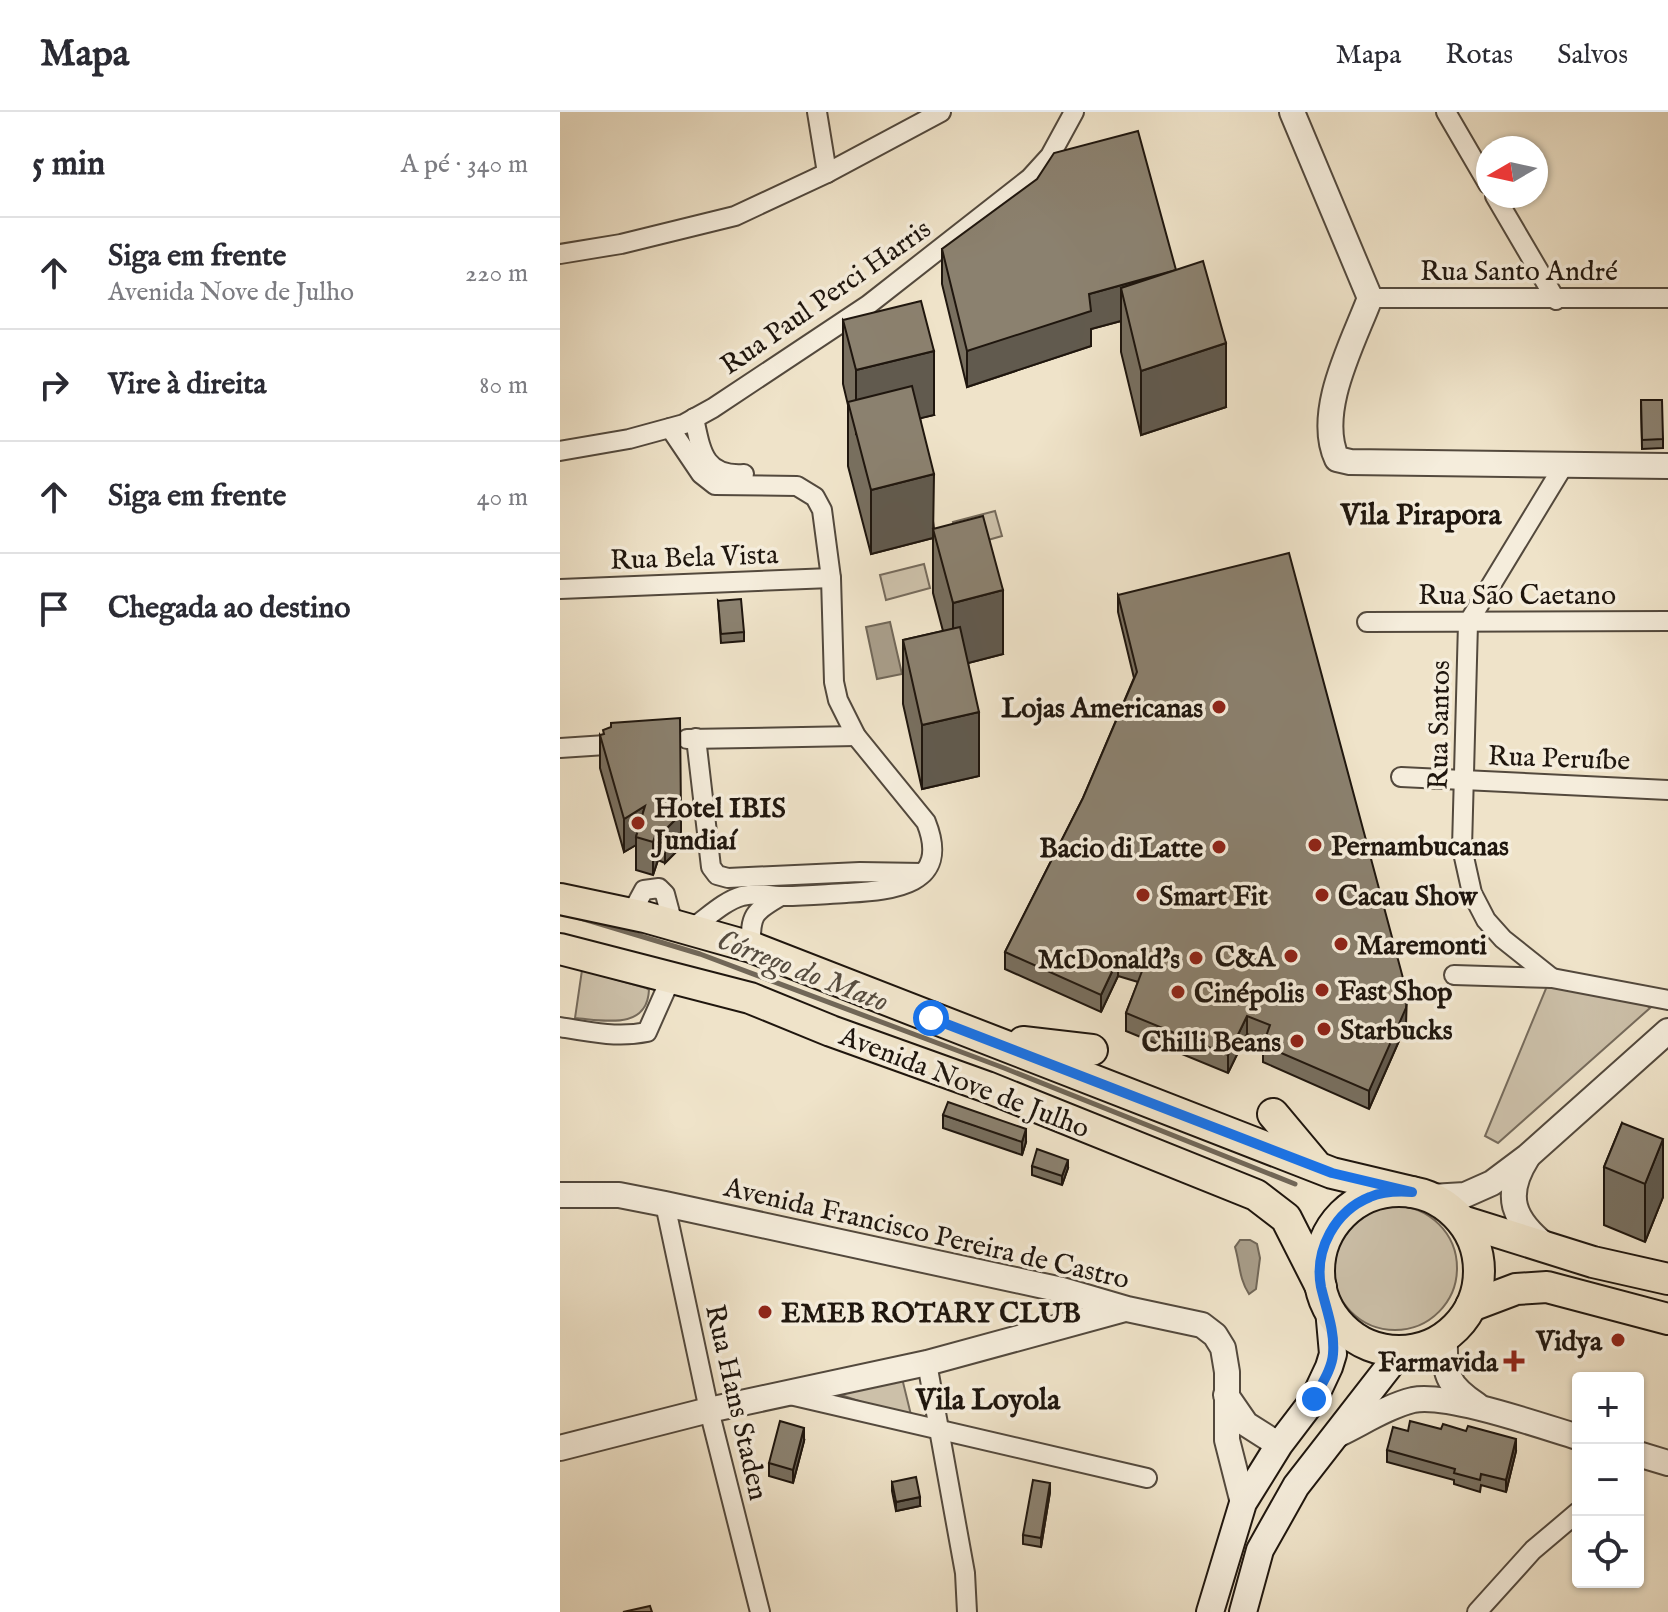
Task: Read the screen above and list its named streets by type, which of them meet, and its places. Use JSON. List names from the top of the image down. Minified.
{"streets":{"main road":["Avenida Nove de Julho"],"street":["Rua Santo André","Rua Paul Perci Harris","Rua Bela Vista","Rua São Caetano","Rua Santos","Rua Peruíbe","Avenida Francisco Pereira de Castro","Rua Hans Staden"]},"crossings":[["Rua São Caetano","Rua Santos"],["Rua Santos","Rua Peruíbe"],["Avenida Francisco Pereira de Castro","Rua Hans Staden"]],"districts":["Vila Pirapora","Vila Loyola"],"water":["Córrego do Mato"],"places":{"other":["Lojas Americanas","Hotel IBIS Jundiaí","Pernambucanas","Bacio di Latte","Smart Fit","Cacau Show","Maremonti","C&A","McDonald's","Fast Shop","Cinépolis","Starbucks","Chilli Beans","EMEB ROTARY CLUB","Vidya"],"health":["Farmavida"]},"north":"left","page":{"header":"Mapa","nav":["Mapa","Rotas","Salvos"],"heading":["5 min","A pé · 340 m"],"list":[["Siga em frente","Avenida Nove de Julho","220 m"],["Vire à direita","80 m"],["Siga em frente","40 m"],"Chegada ao destino"],"map_buttons":["+","−"]}}
